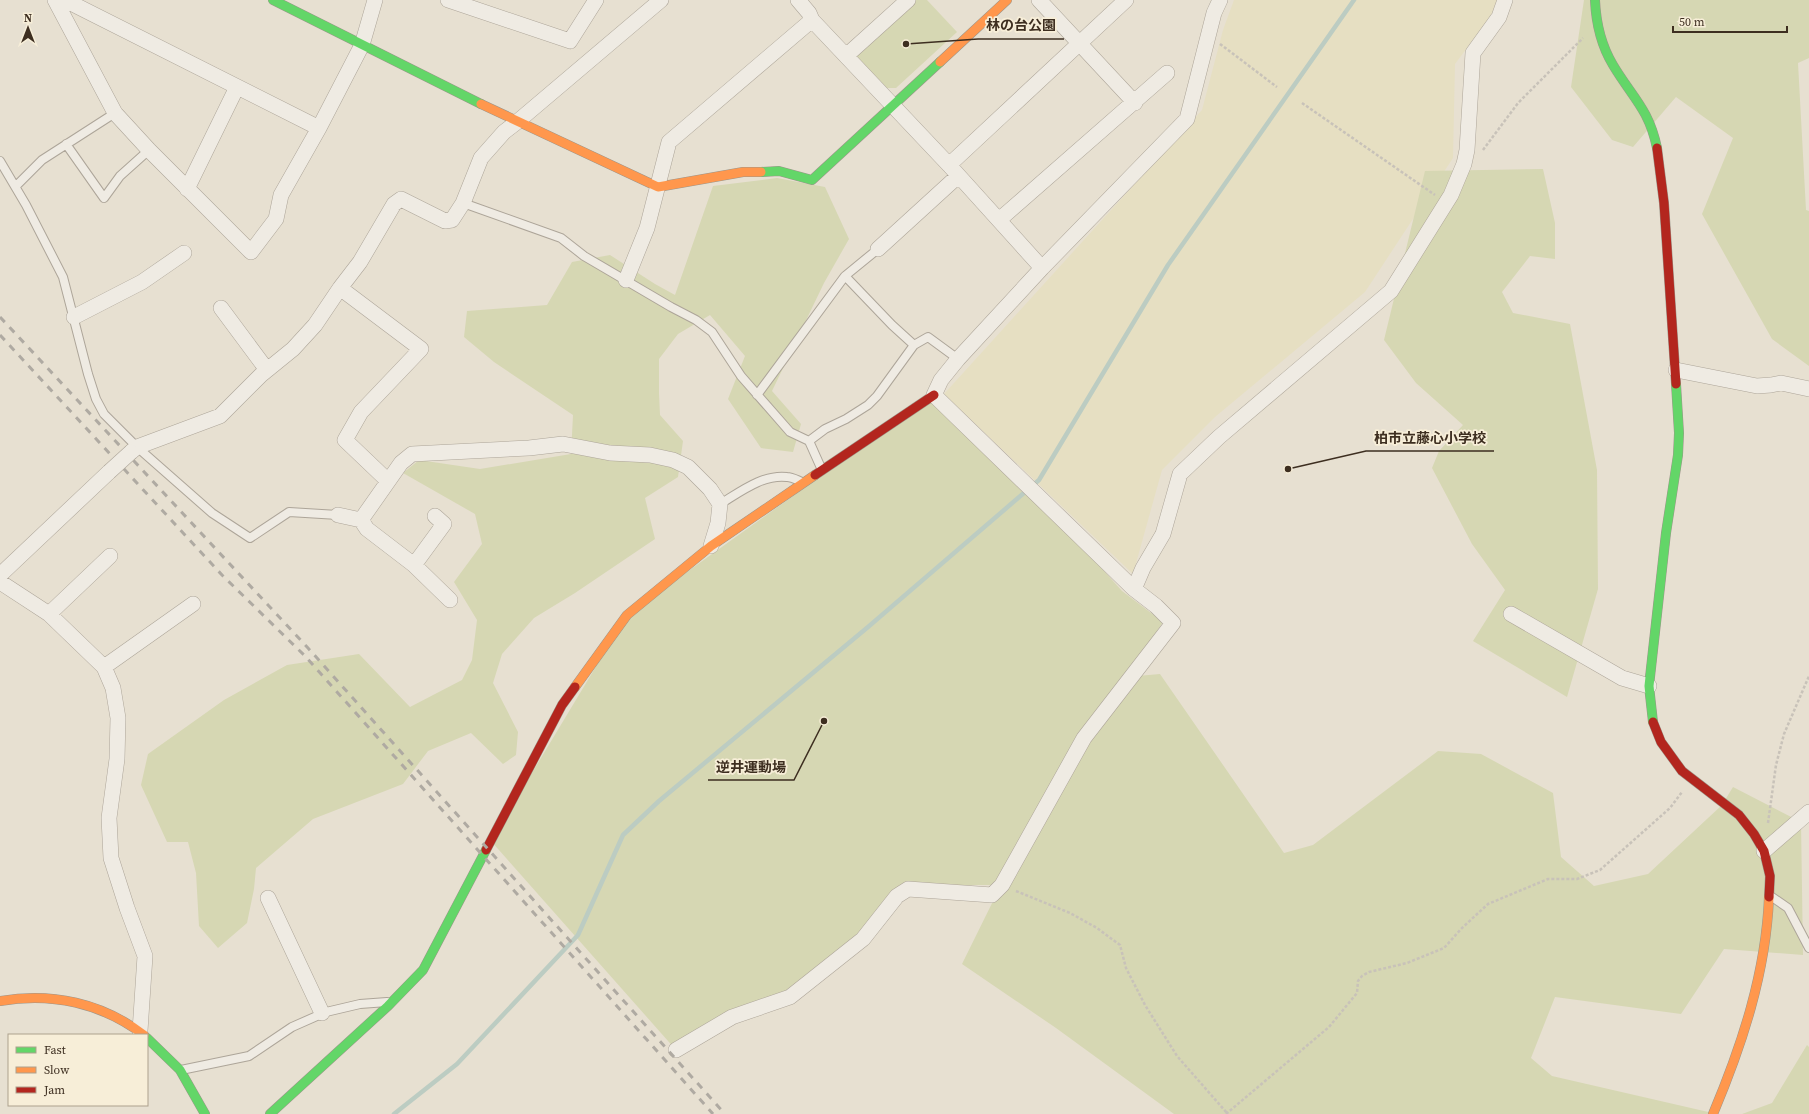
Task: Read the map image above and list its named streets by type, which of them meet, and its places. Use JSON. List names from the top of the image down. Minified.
{"places":["林の台公園","柏市立藤心小学校","逆井運動場"],"legend":["Fast","Slow","Jam"],"scale_bar":"50 m","north":"top"}
